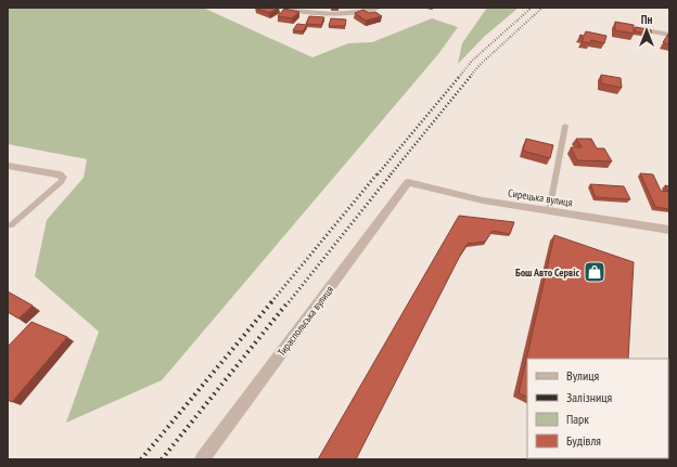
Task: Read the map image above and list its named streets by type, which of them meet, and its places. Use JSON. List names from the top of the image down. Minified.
{"streets":{"street":["Сирецька вулиця","Тираспольська вулиця"]},"crossings":[["Сирецька вулиця","Тираспольська вулиця"]],"places":{"shop":["Бош Авто Сервіс"]},"legend":["Вулиця","Залізниця","Парк","Будівля"],"north":"top"}
